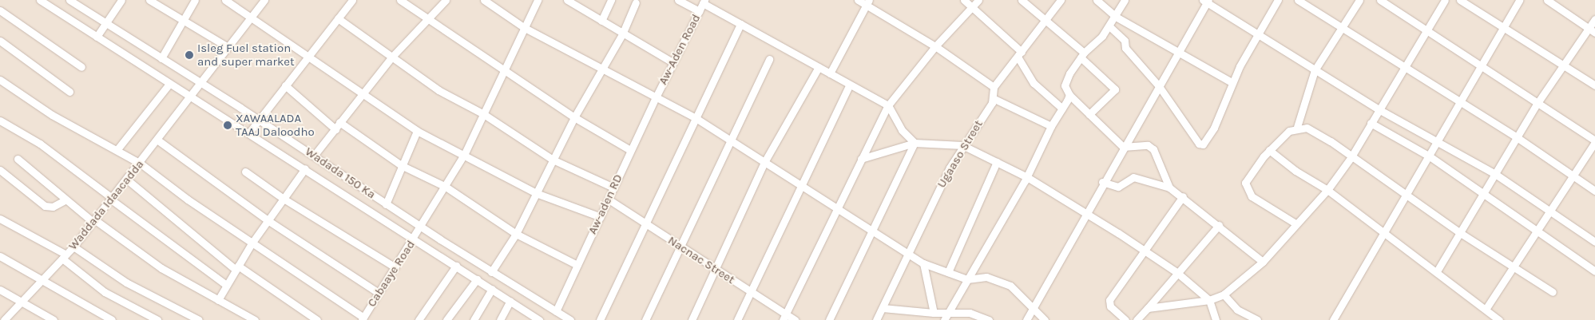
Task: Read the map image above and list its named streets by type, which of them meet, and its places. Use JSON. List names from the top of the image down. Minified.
{"streets":{"street":["Aw-Aden Road","Ugaaso Street","Wadada 150 Ka","Aw-aden RD","Waddada Idaacadda","Nacnac Street","Cabaaye Road"]},"crossings":[["Aw-Aden Road","Aw-aden RD"],["Wadada 150 Ka","Aw-aden RD"],["Wadada 150 Ka","Waddada Idaacadda"],["Wadada 150 Ka","Cabaaye Road"],["Aw-aden RD","Nacnac Street"]],"places":["Isleg Fuel station and super market","XAWAALADA TAAJ Daloodho"]}
